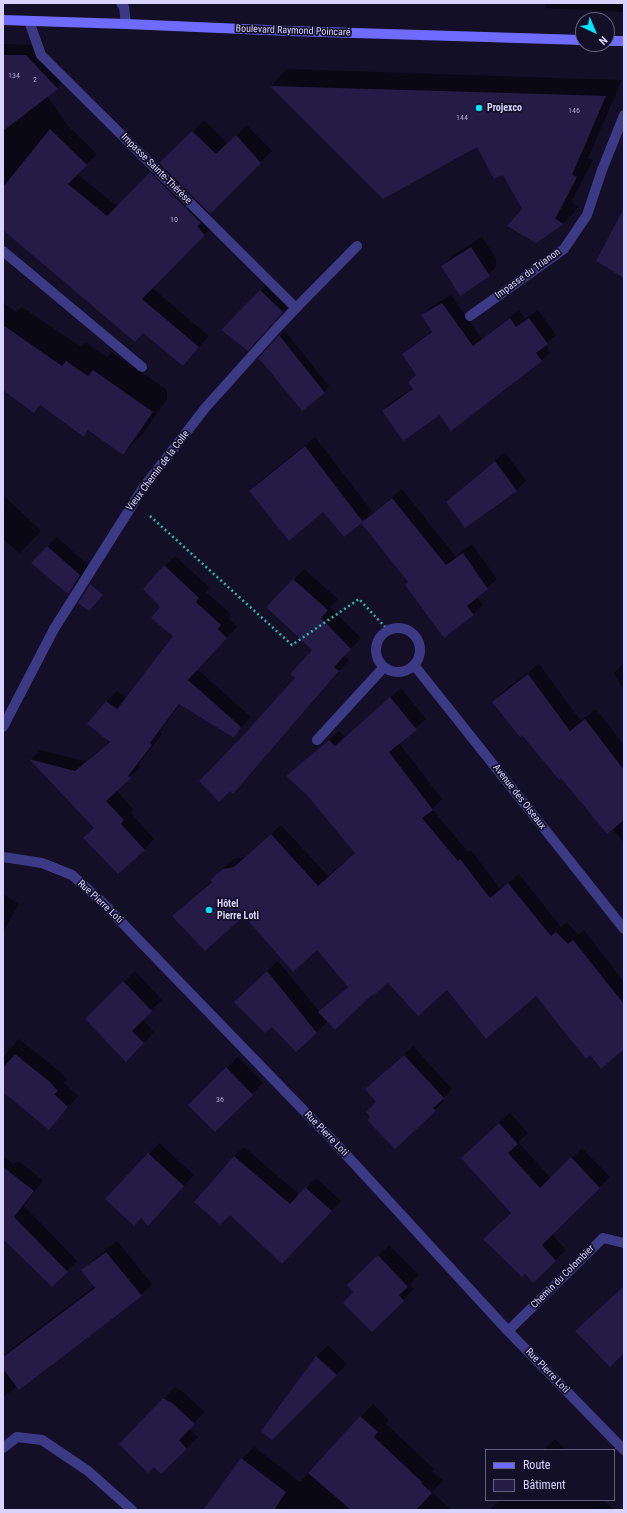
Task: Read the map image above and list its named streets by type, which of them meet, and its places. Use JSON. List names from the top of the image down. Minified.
{"streets":{"main road":["Boulevard Raymond Poincaré"],"street":["Impasse Sainte-Thérèse","Impasse du Trianon","Vieux Chemin de la Colle","Avenue des Oiseaux","Rue Pierre Loti","Chemin du Colombier"]},"crossings":[["Boulevard Raymond Poincaré","Impasse Sainte-Thérèse"],["Impasse Sainte-Thérèse","Vieux Chemin de la Colle"],["Rue Pierre Loti","Chemin du Colombier"]],"places":["Projexco","Hôtel Pierre Loti"],"house_numbers":["134","2","146","144","10","36"],"legend":["Route","Bâtiment"],"north":"bottom right"}
